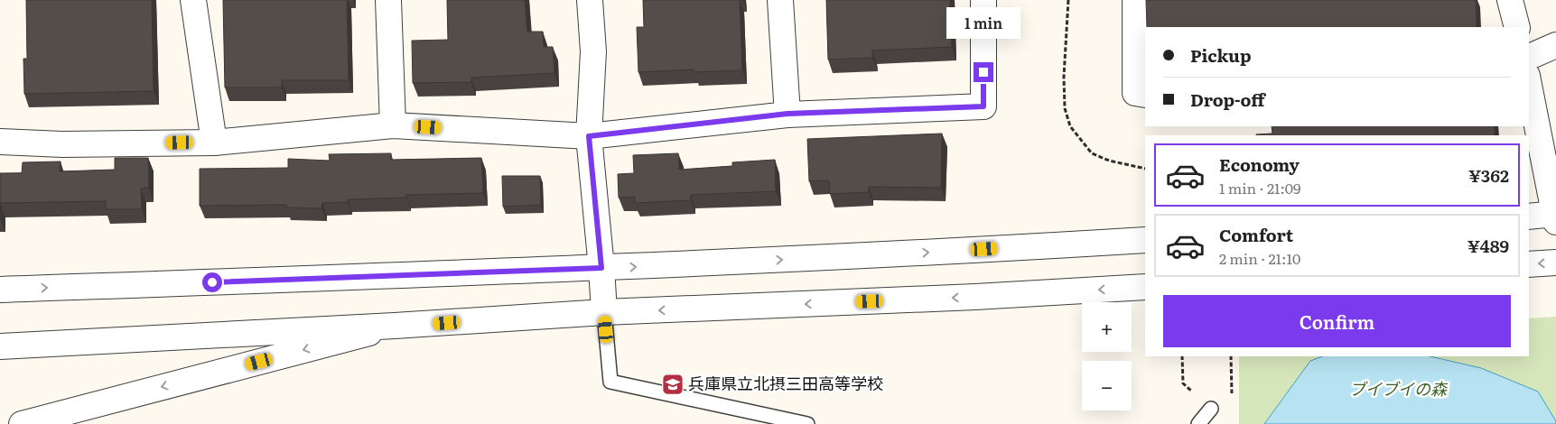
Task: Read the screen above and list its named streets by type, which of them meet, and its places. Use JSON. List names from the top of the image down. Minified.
{"parks":["ブイブイの森"],"places":{"school or university":["兵庫県立北摂三田高等学校"]},"page":{"bubble":"1 min","banner":["Pickup","Drop-off"],"list":[{"name":"Economy","note":"1 min · 21:09","value":"¥362"},{"name":"Comfort","note":"2 min · 21:10","value":"¥489"}],"buttons":"Confirm","map_buttons":["+","−"]}}
